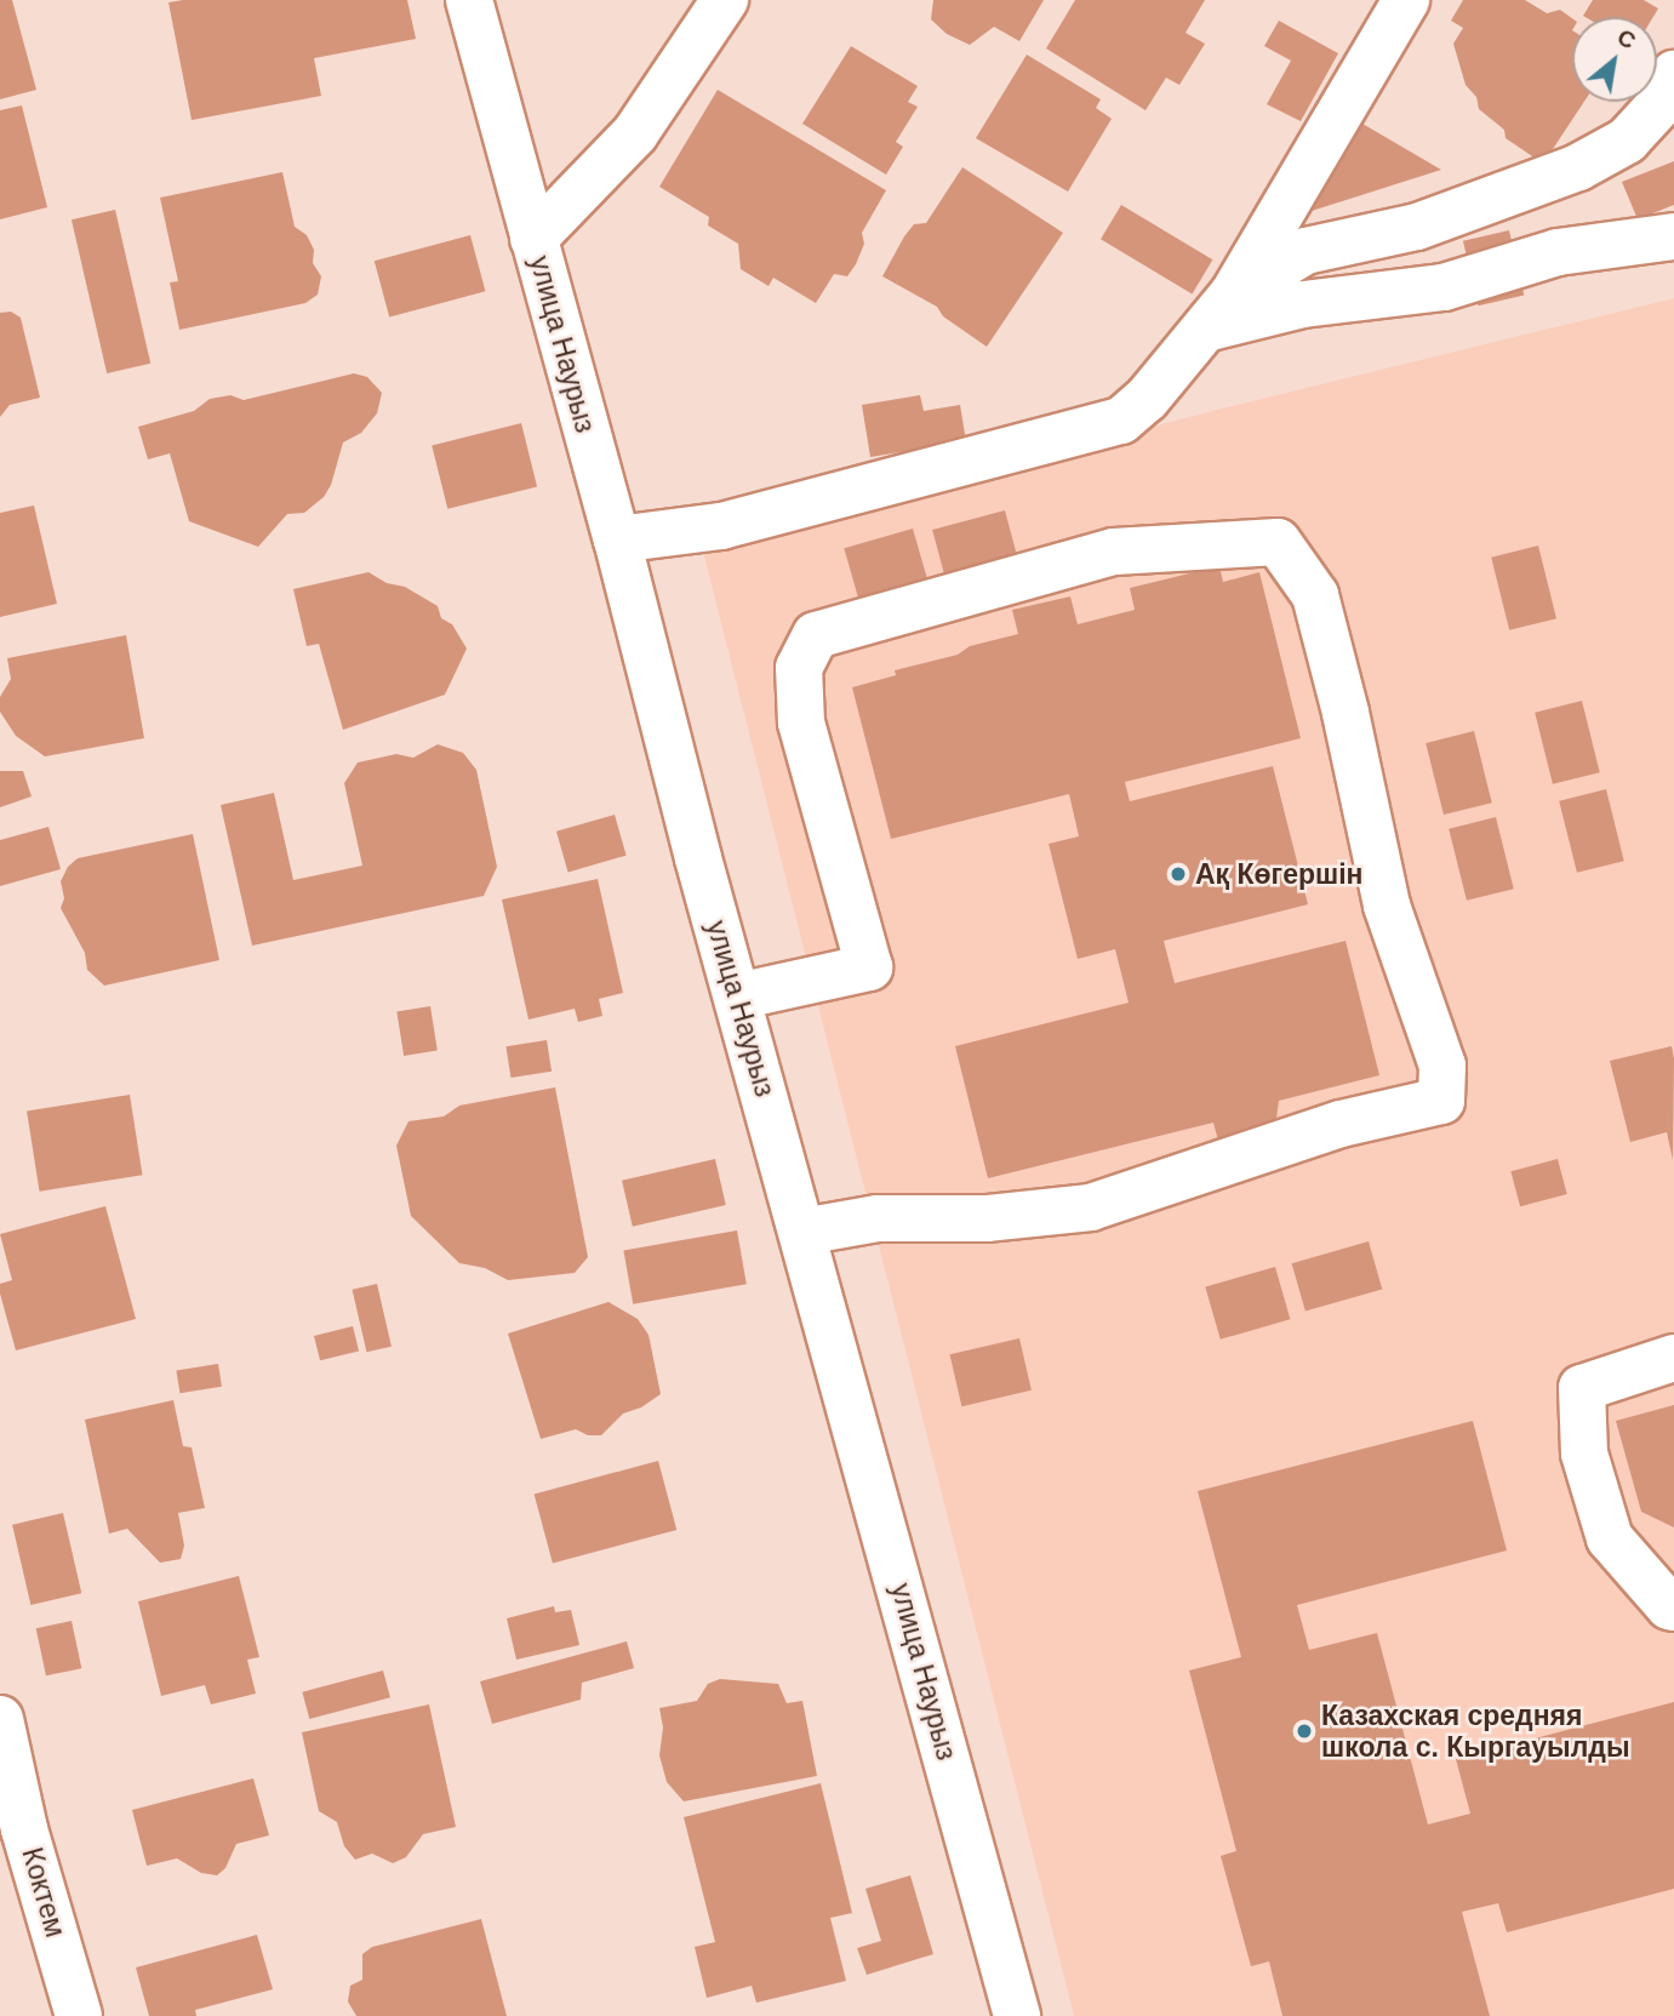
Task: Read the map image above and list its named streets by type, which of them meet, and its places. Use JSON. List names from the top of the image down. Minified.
{"streets":{"street":["улица Наурыз","Коктем"]},"places":["Ақ Көгершін","Казахская средняя школа с. Кыргауылды"],"north":"top right"}
